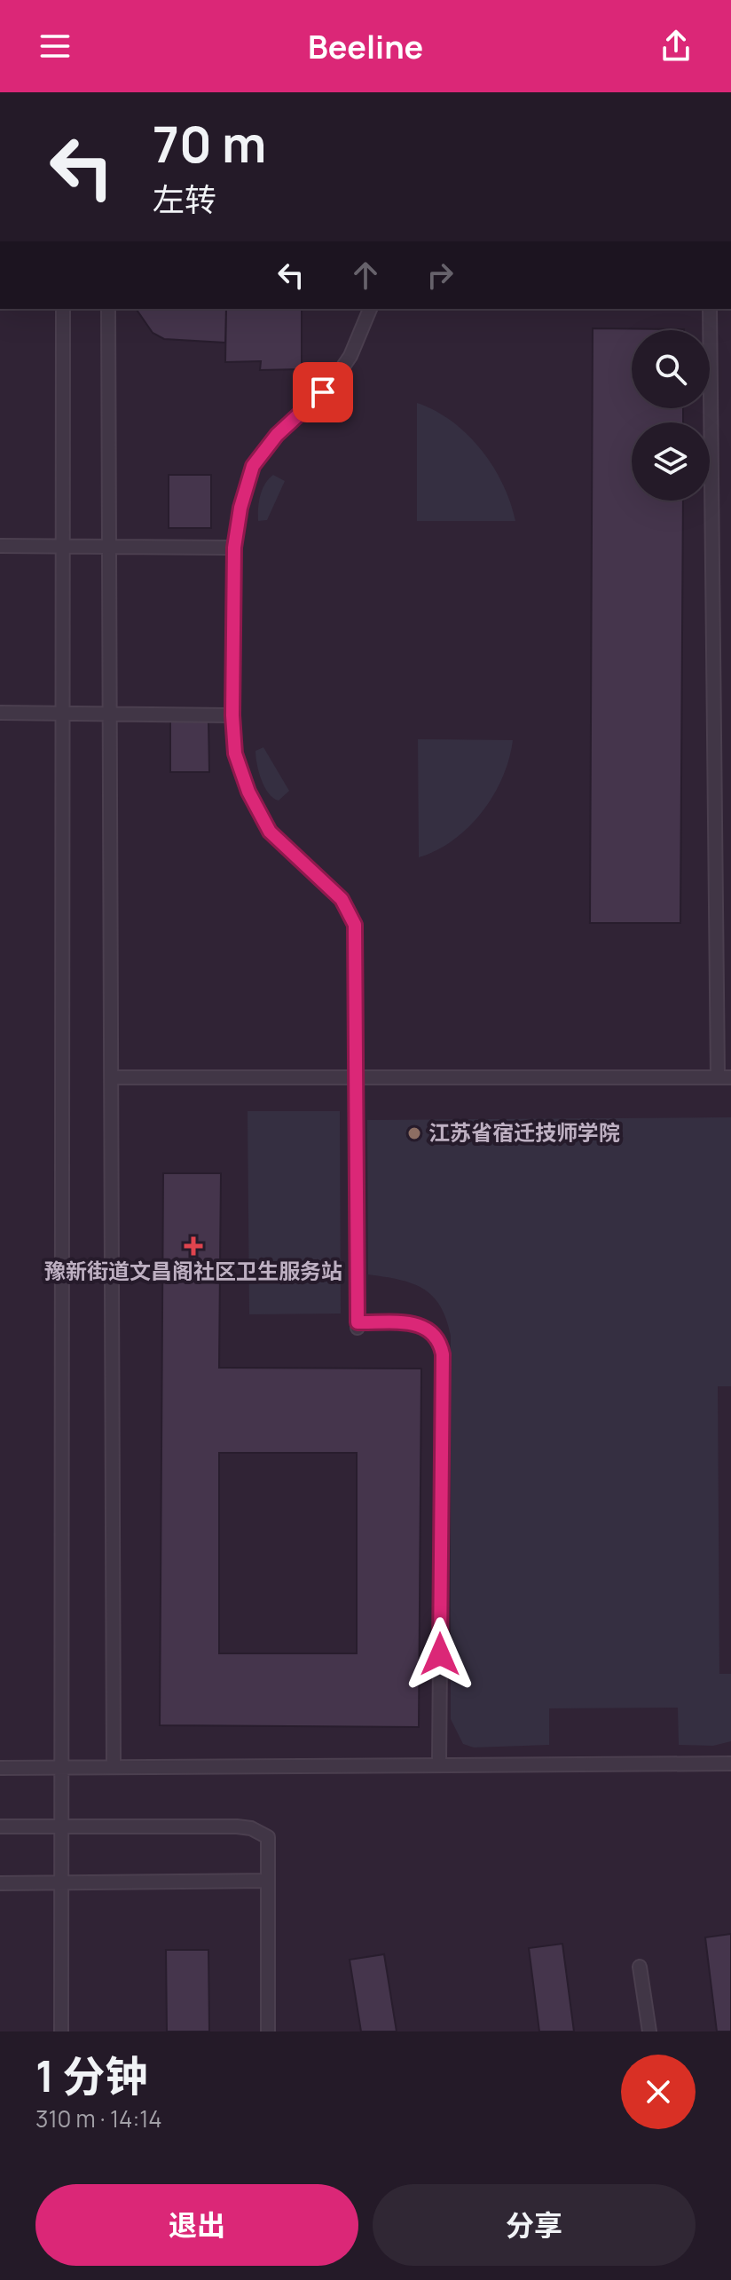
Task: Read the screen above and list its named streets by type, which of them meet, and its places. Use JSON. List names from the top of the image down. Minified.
{"places":{"other":["江苏省宿迁技师学院"],"health":["豫新街道文昌阁社区卫生服务站"]},"page":{"header":"Beeline","turn":["70 m","左转"],"heading":["1 分钟","310 m · 14:14"],"buttons":["退出","分享"]}}
